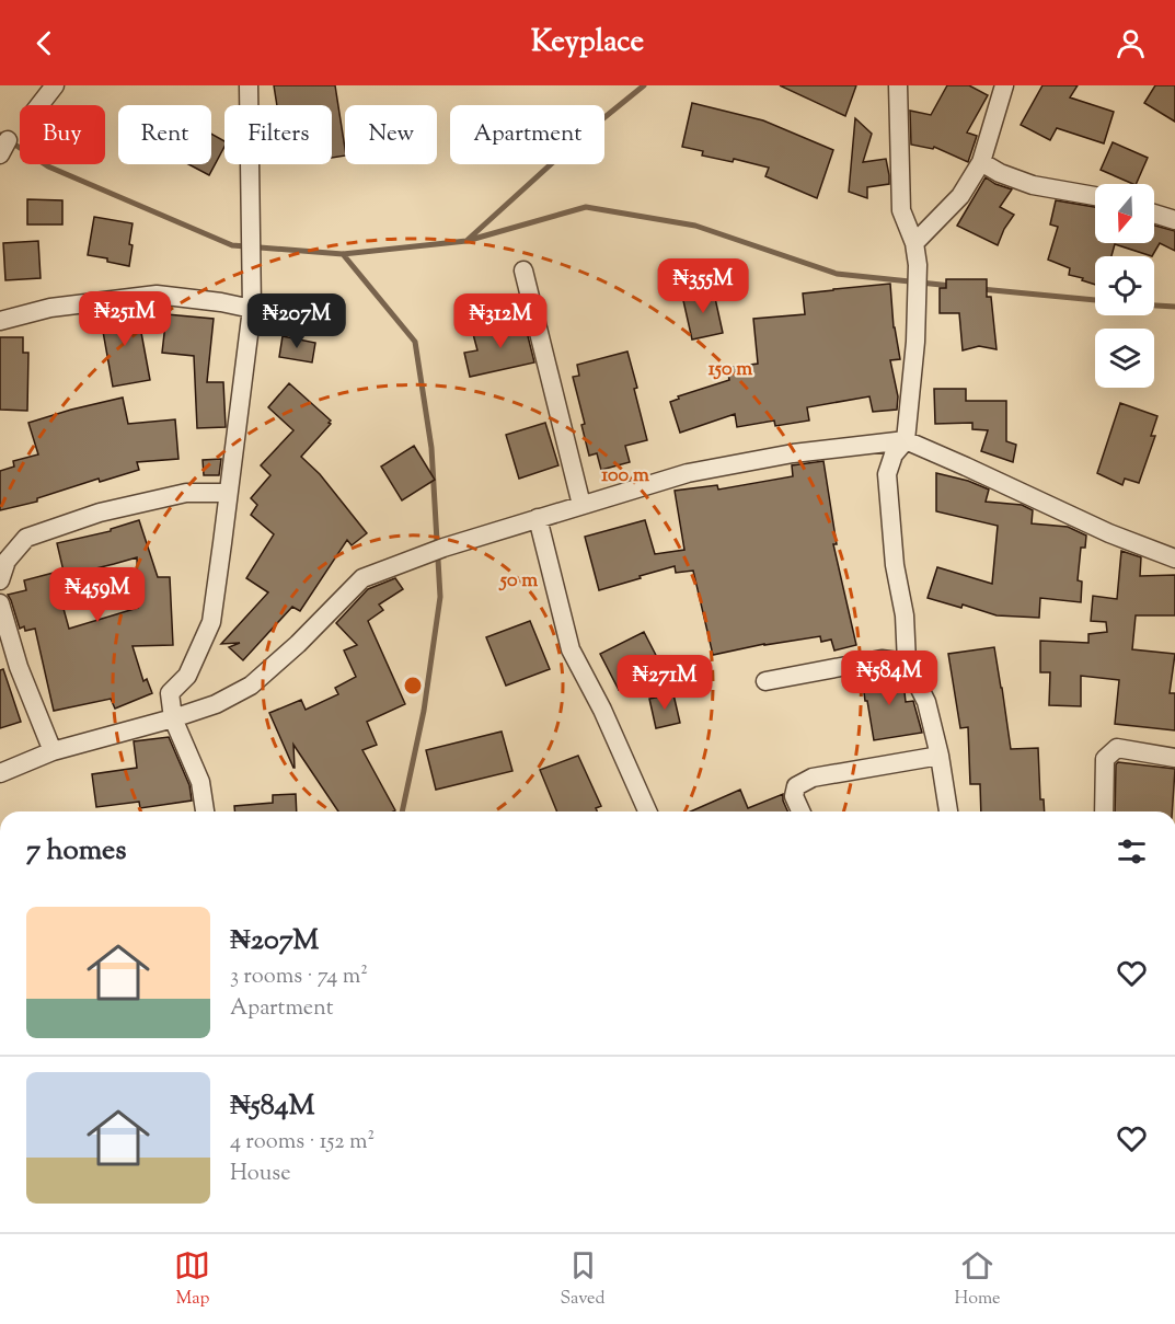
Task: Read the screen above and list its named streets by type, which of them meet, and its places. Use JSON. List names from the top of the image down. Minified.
{"north":"bottom","page":{"header":"Keyplace","chip":["Buy","Rent","Filters","New","Apartment"],"price":["₦355M","₦251M","₦207M","₦312M","₦459M","₦584M","₦271M"],"heading":"7 homes","list":[{"name":"₦207M","note":"3 rooms · 74 m² · Apartment"},{"name":"₦584M","note":"4 rooms · 152 m² · House"}],"tabs":["Map","Saved","Home"]},"rings":["150 m","100 m","50 m"]}
